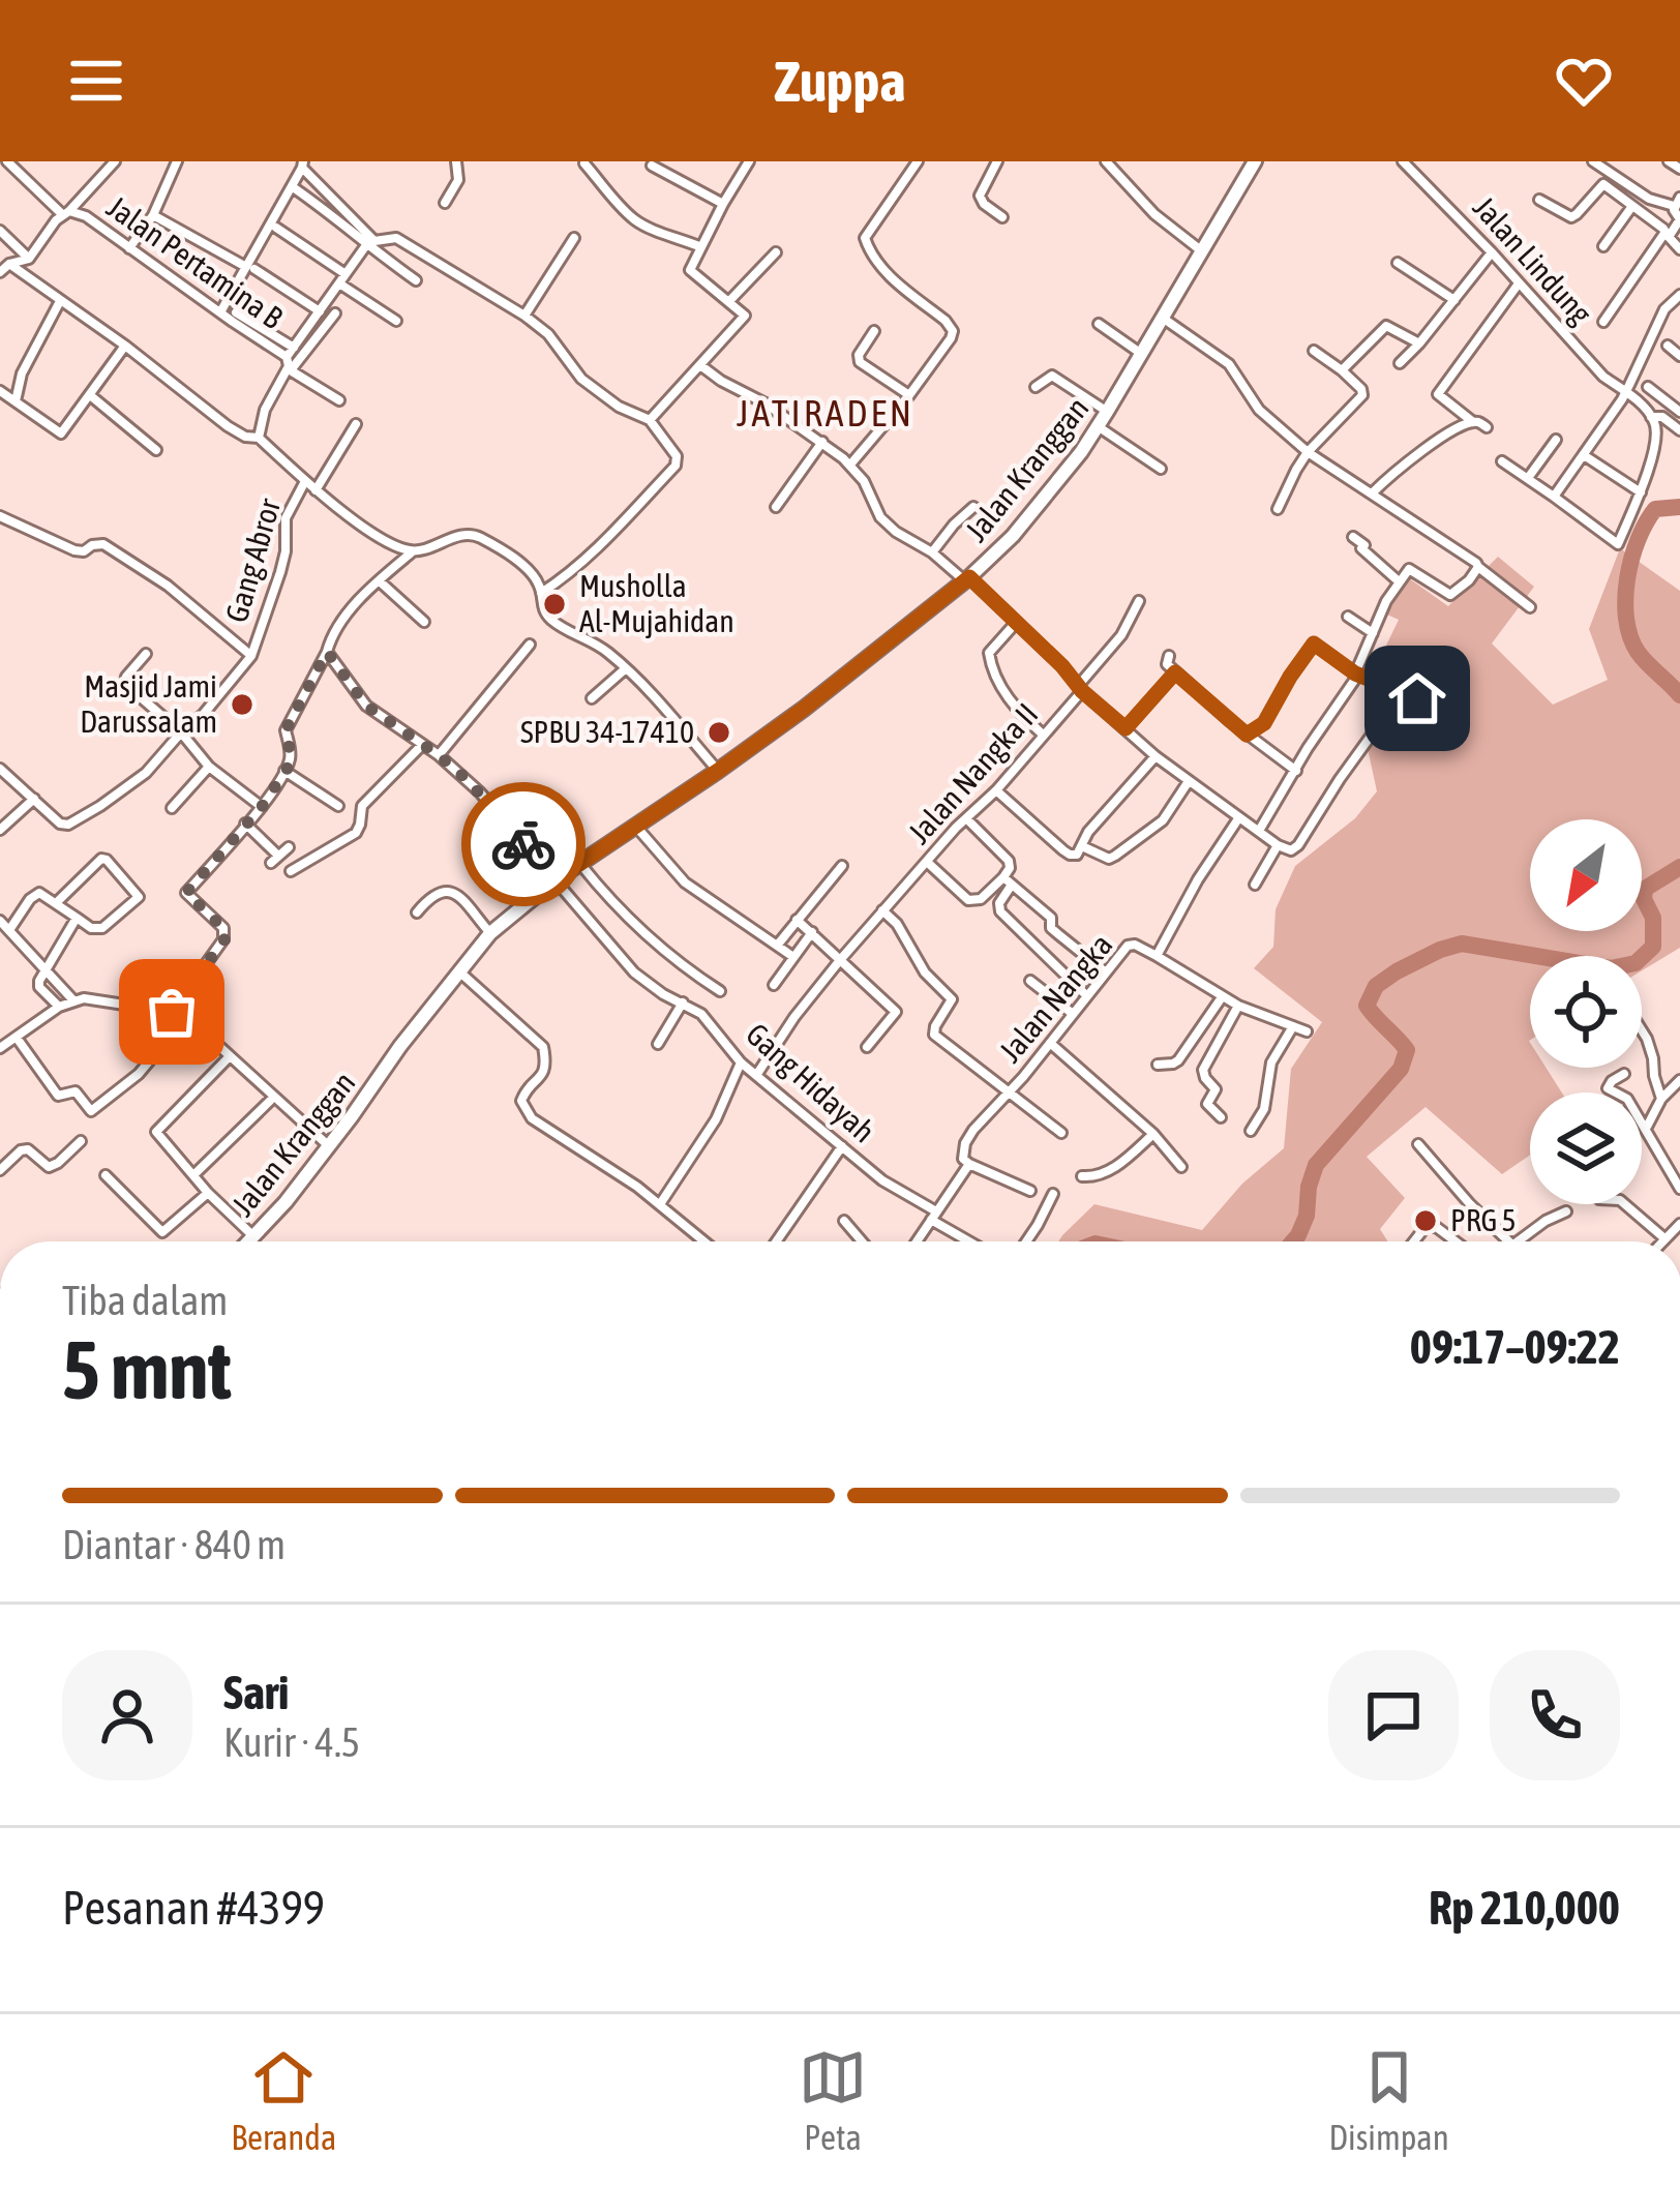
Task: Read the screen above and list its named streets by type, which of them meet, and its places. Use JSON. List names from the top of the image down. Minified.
{"streets":{"main road":["Jalan Kranggan"],"street":["Jalan Lindung","Jalan Pertamina B","Gang Abror","Jalan Nangka II","Jalan Nangka","Gang Hidayah"]},"crossings":[["Jalan Kranggan","Gang Hidayah"],["Jalan Nangka II","Gang Hidayah"]],"districts":["JATIRADEN"],"places":["Musholla Al-Mujahidan","Masjid Jami Darussalam","SPBU 34-17410","PRG 5"],"north":"bottom left","page":{"header":"Zuppa","heading":["5 mnt","Tiba dalam","09:17–09:22"],"panel":["Sari","Kurir · 4.5","Pesanan #4399","Rp 210,000"],"bar":"Diantar · 840 m","tabs":["Beranda","Peta","Disimpan"]}}
